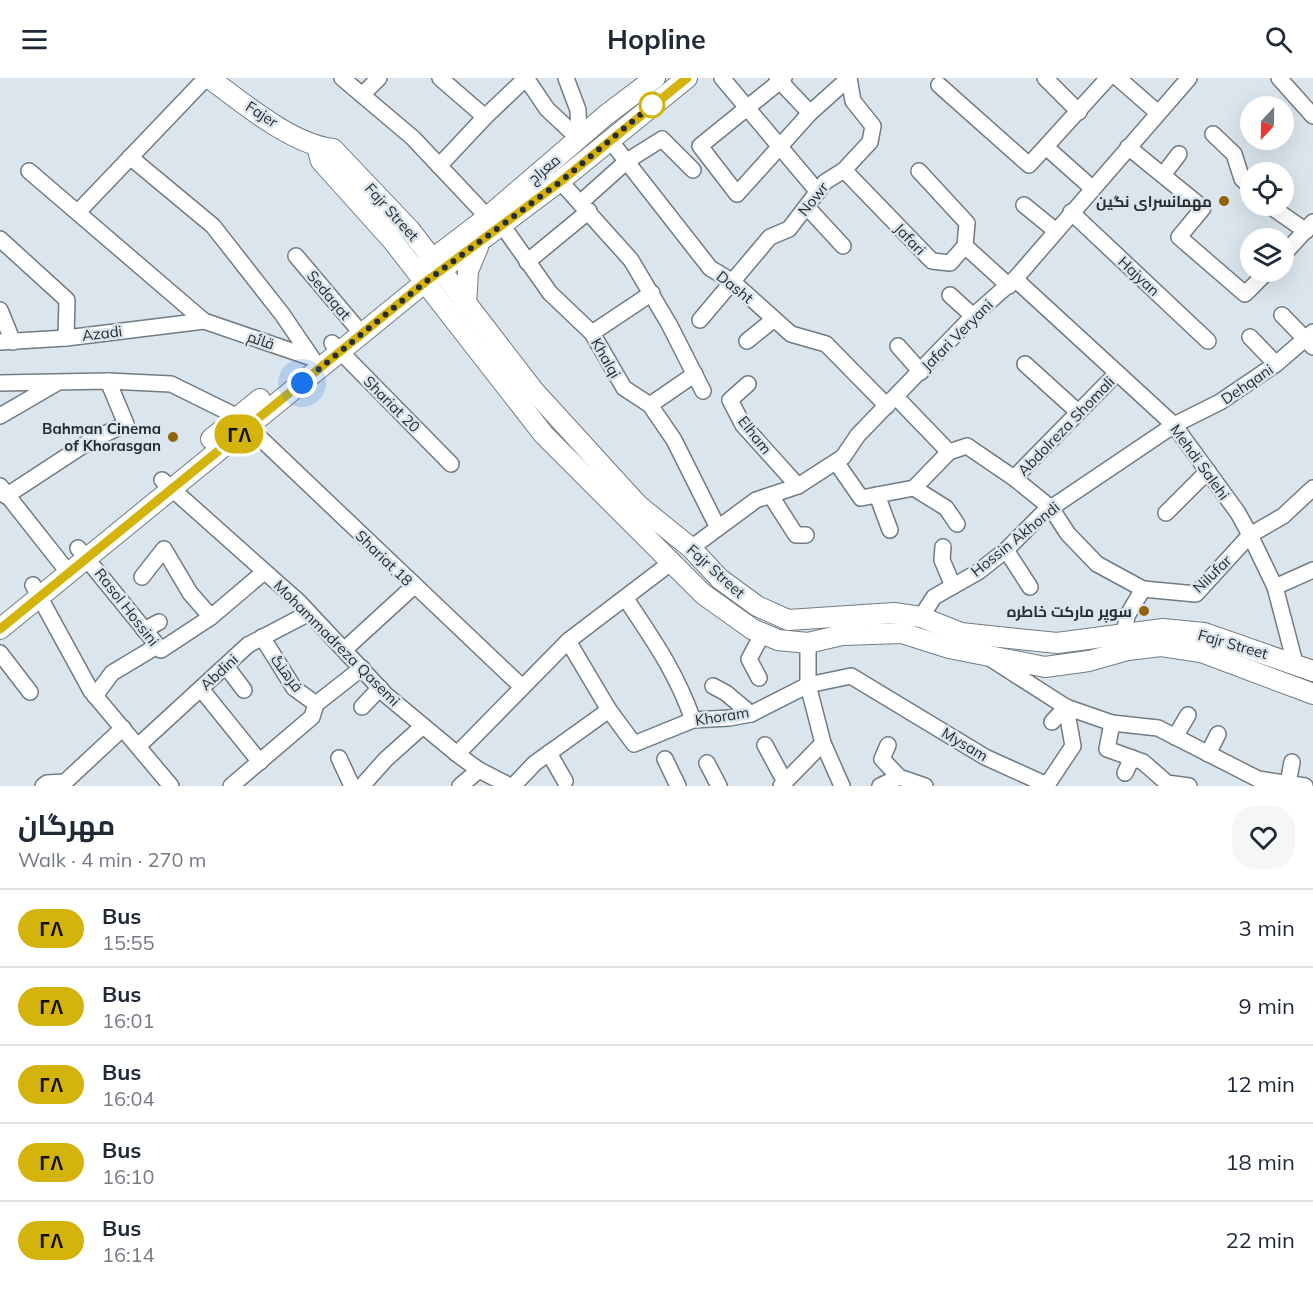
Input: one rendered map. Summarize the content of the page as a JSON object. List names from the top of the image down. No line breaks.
{"streets":{"main road":["Fajer","معراج","Fajr Street"],"street":["Nowr","Jafari","Hajyan","Dasht","Sedaqat","Azadi","Jafari Veryani","قائم","Khalqi","Dehqani","Shariat 20","Abdolreza Shomali","Elham","Mehdi Salehi","Hossin Akhondi","Shariat 18","Nilufar","Rasol Hossini","Mohammadreza Qasemi","Abdini","فرهنگ","Khoram","Mysam"]},"crossings":[["Fajer","Fajr Street"],["معراج","Fajr Street"],["Nowr","Jafari"],["Nowr","Dasht"],["Fajr Street","Jafari Veryani"],["Fajr Street","Mehdi Salehi"],["Fajr Street","Hossin Akhondi"],["Hajyan","Jafari Veryani"],["Dasht","Jafari Veryani"],["Azadi","قائم"],["Jafari Veryani","Khalqi"],["Jafari Veryani","Elham"],["Jafari Veryani","Mehdi Salehi"],["Dehqani","Mehdi Salehi"],["Dehqani","Hossin Akhondi"],["Abdolreza Shomali","Mehdi Salehi"],["Mehdi Salehi","Hossin Akhondi"],["Mehdi Salehi","Nilufar"],["Rasol Hossini","Mohammadreza Qasemi"],["Mohammadreza Qasemi","Abdini"],["Abdini","فرهنگ"],["Khoram","Mysam"]],"places":["مهمانسرای نگین","Bahman Cinema of Khorasgan","سوپر مارکت خاطره"],"lines":["bus line ۲۸"],"north":"bottom","page":{"header":"Hopline","on_map":"۲۸","heading":["مهرگان","Walk · 4 min · 270 m"],"list":[{"mark":"۲۸","name":"Bus","note":"15:55","value":"3 min"},{"mark":"۲۸","name":"Bus","note":"16:01","value":"9 min"},{"mark":"۲۸","name":"Bus","note":"16:04","value":"12 min"},{"mark":"۲۸","name":"Bus","note":"16:10","value":"18 min"},{"mark":"۲۸","name":"Bus","note":"16:14","value":"22 min"}]}}
